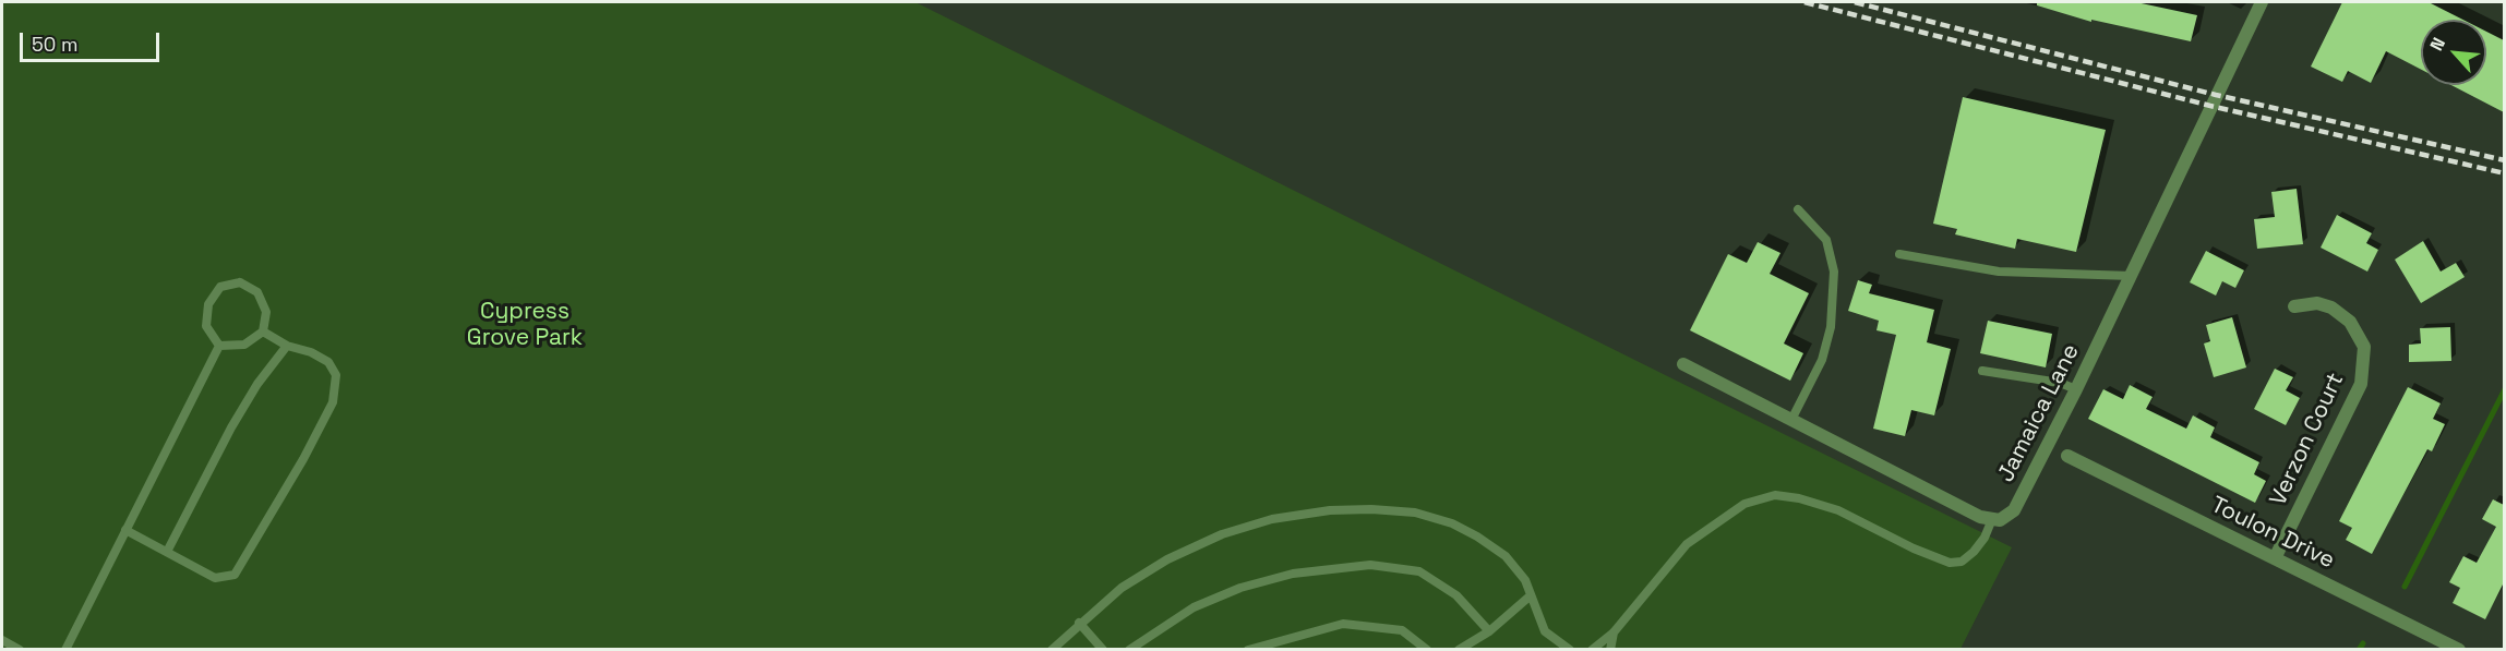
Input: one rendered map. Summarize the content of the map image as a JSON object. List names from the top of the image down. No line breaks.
{"streets":{"street":["Jamaica Lane","Verzon Court","Toulon Drive"]},"crossings":[["Verzon Court","Toulon Drive"]],"parks":["Cypress Grove Park"],"scale_bar":"50 m","north":"top left"}
